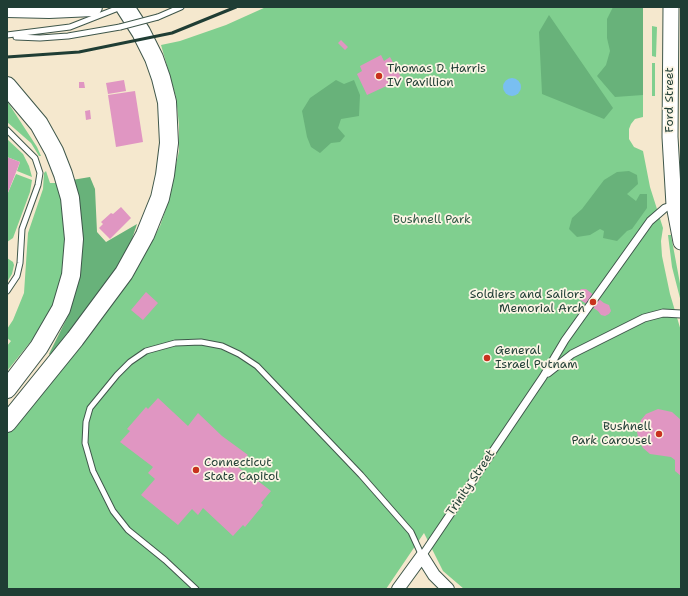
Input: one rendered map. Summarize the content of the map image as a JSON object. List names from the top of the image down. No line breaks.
{"streets":{"main road":["Ford Street"],"street":["Trinity Street"]},"crossings":[["Ford Street","Trinity Street"]],"parks":["Bushnell Park"],"places":["Thomas D. Harris IV Pavillion","Soldiers and Sailors Memorial Arch","General Israel Putnam","Bushnell Park Carousel","Connecticut State Capitol"]}
